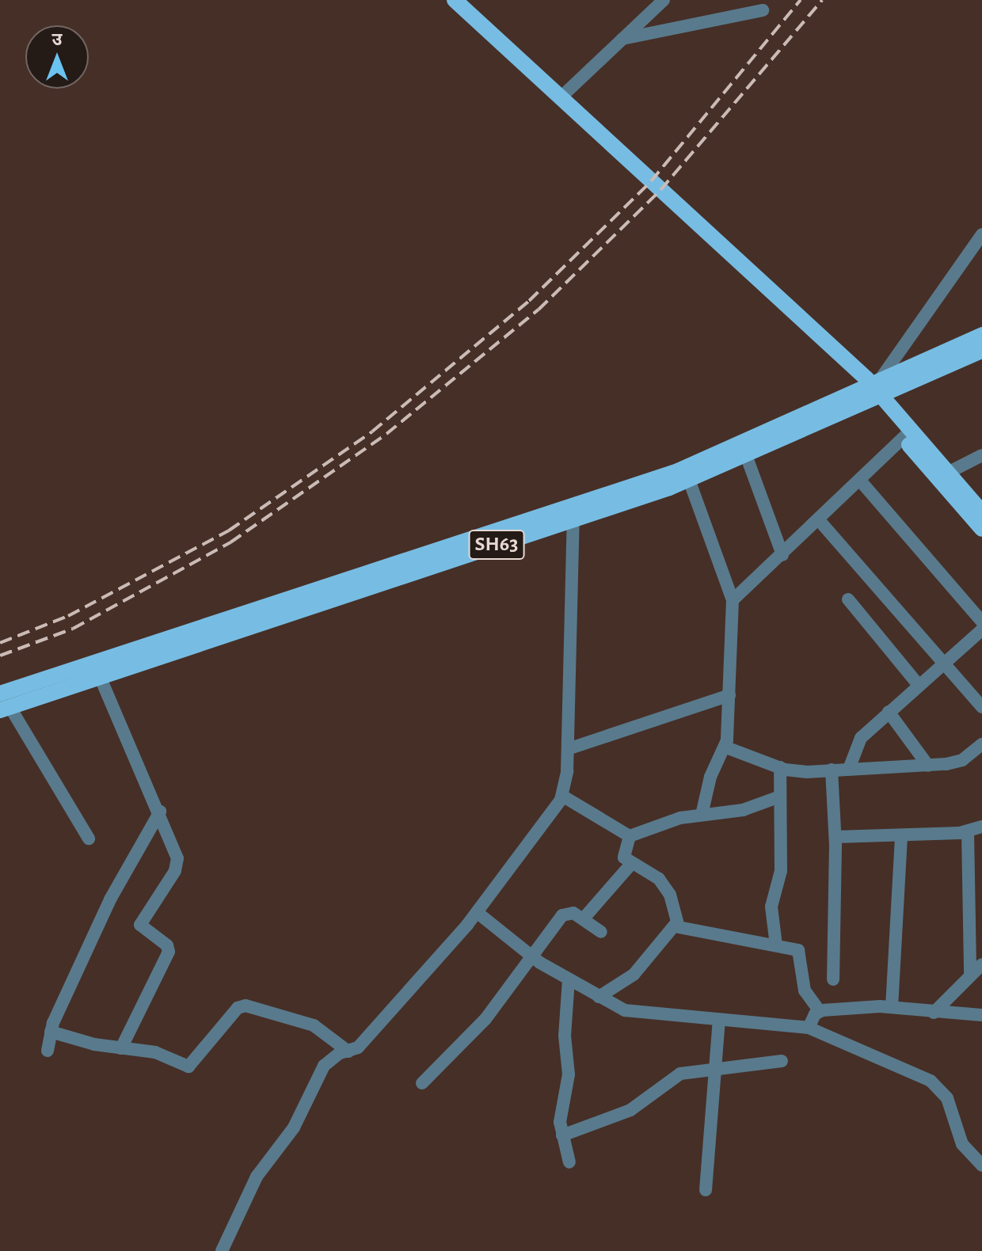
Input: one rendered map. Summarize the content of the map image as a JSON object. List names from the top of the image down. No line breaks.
{"streets":{"main road":["SH63"]},"north":"top"}
